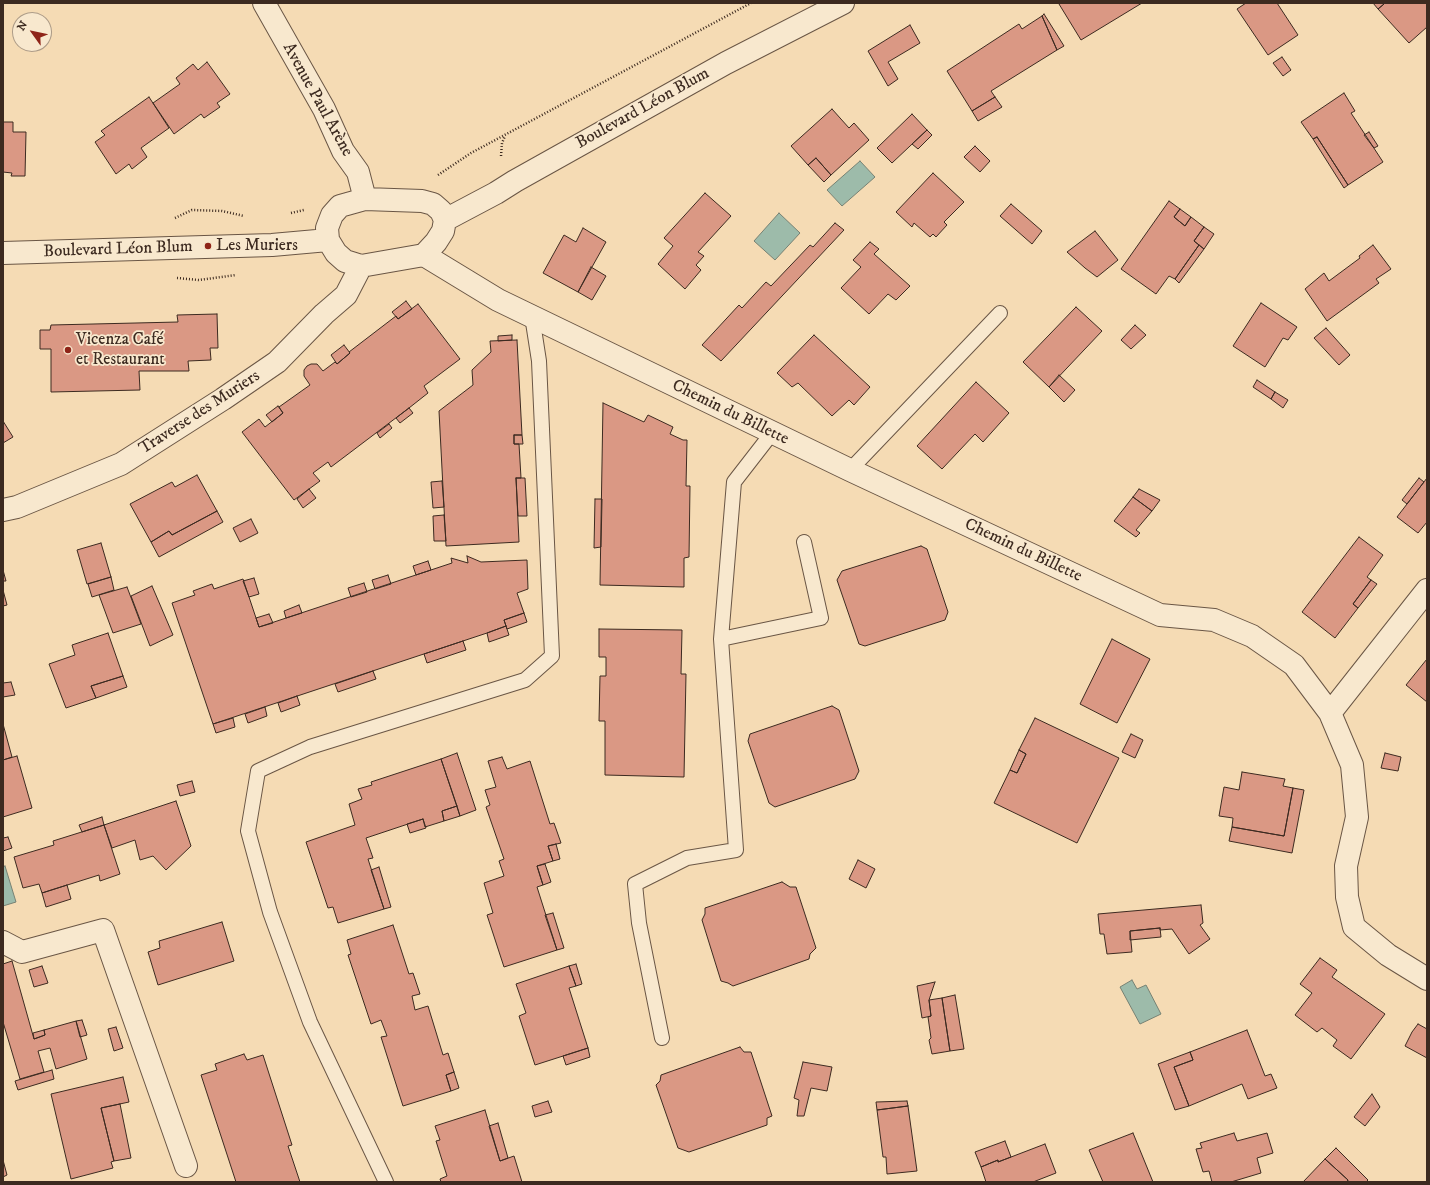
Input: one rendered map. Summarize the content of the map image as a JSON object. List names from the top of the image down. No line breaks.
{"streets":{"street":["Avenue Paul Arène","Boulevard Léon Blum","Traverse des Muriers","Chemin du Billette"]},"places":["Les Muriers","Vicenza Café et Restaurant"],"north":"top left"}
